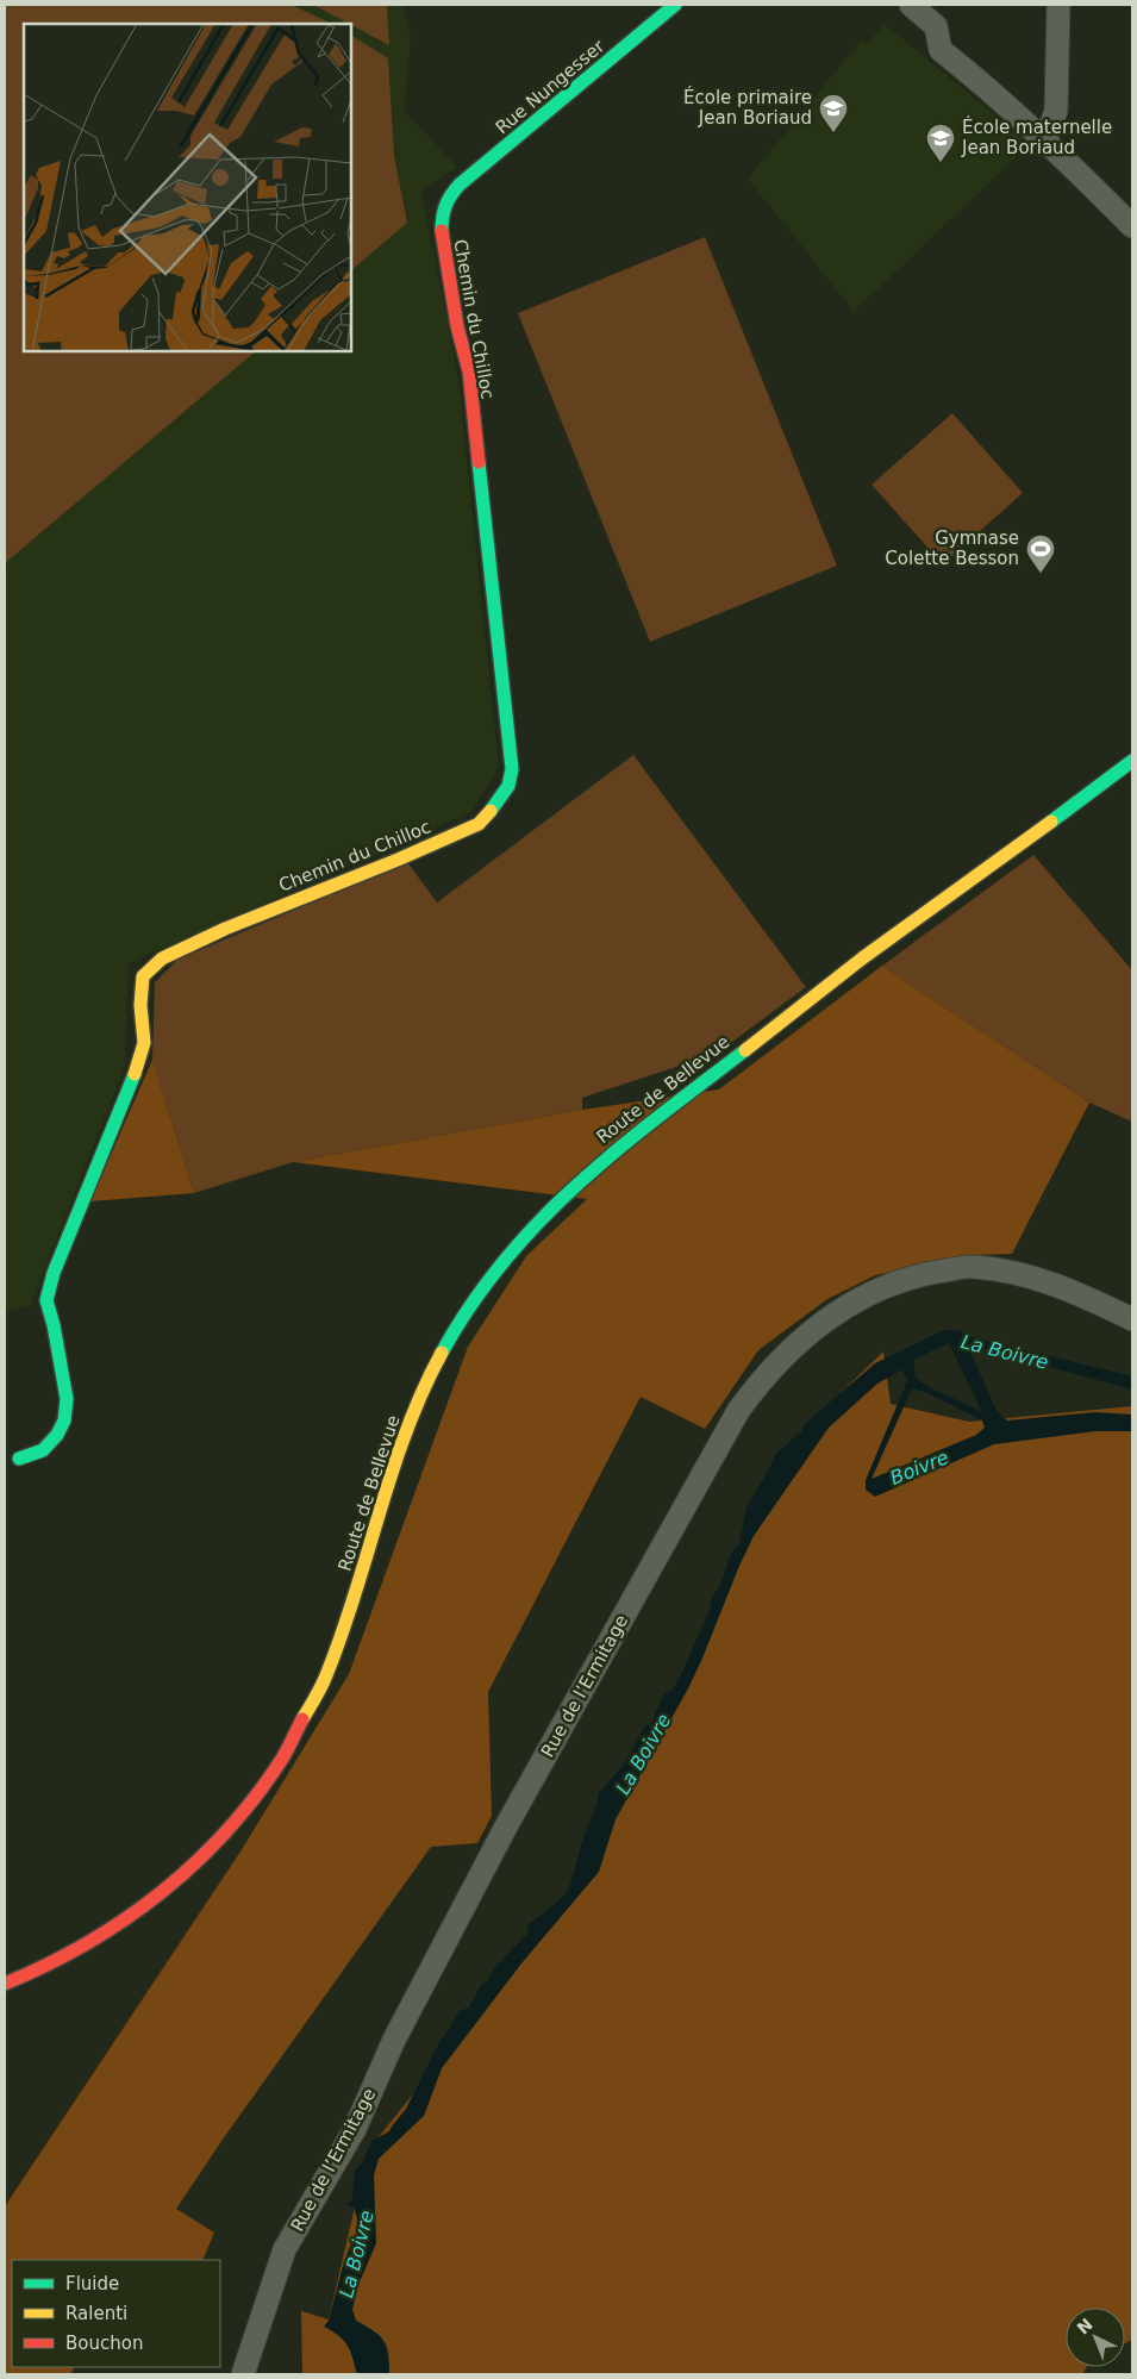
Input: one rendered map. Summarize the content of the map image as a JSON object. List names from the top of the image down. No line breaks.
{"streets":{"street":["Rue Nungesser","Chemin du Chilloc","Route de Bellevue","Rue de l’Ermitage"]},"crossings":[["Rue Nungesser","Chemin du Chilloc"]],"water":["La Boivre","Boivre"],"places":{"school or university":["École primaire Jean Boriaud","École maternelle Jean Boriaud"],"sports":["Gymnase Colette Besson"]},"legend":["Fluide","Ralenti","Bouchon"],"north":"top left"}
